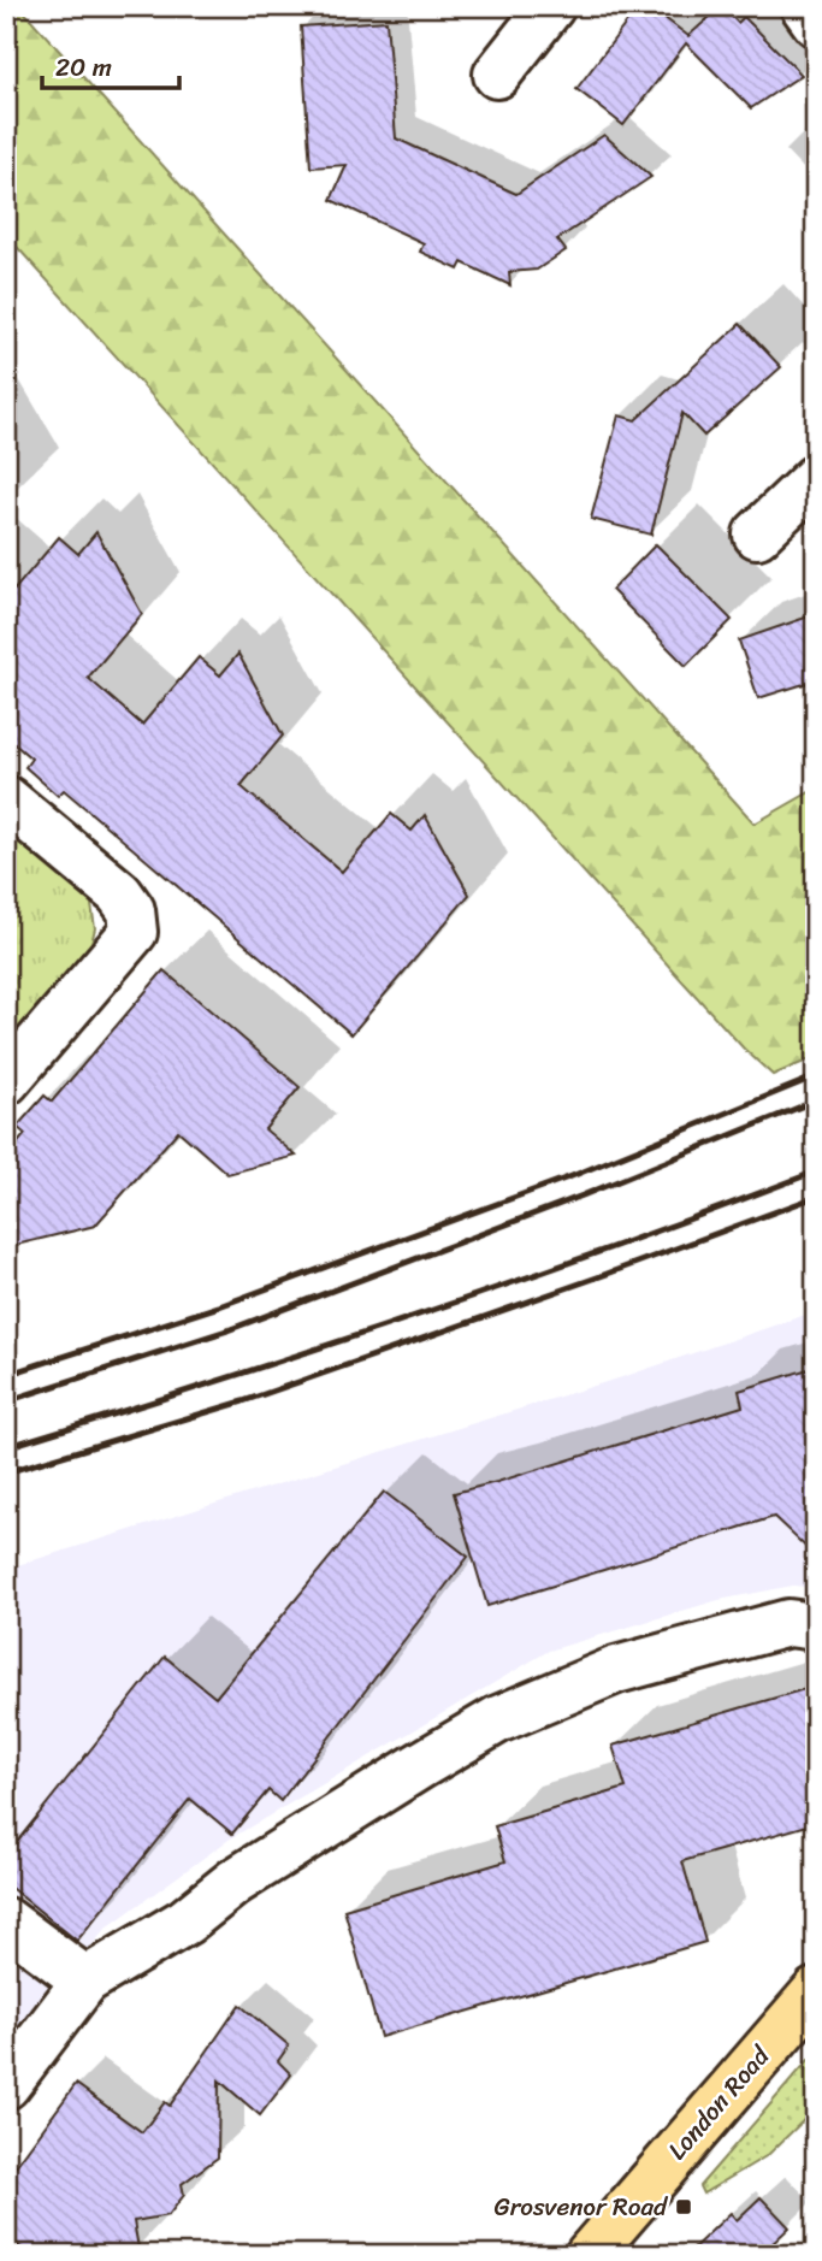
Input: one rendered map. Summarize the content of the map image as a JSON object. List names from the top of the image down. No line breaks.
{"streets":{"main road":["London Road"]},"places":{"transit":["Grosvenor Road"]},"scale_bar":"20 m"}
